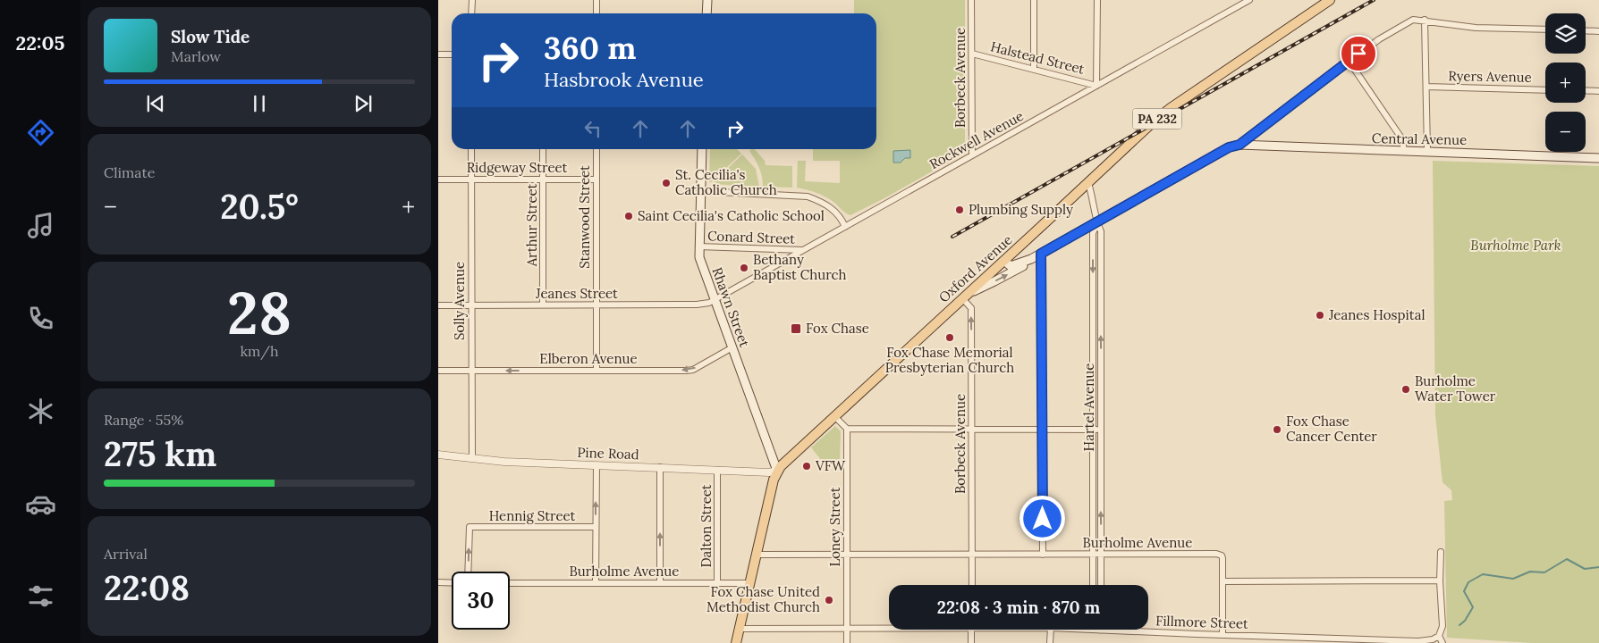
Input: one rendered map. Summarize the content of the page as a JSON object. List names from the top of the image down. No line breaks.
{"streets":{"main road":["PA 232","Central Avenue","Oxford Avenue","Rhawn Street"],"street":["Halstead Street","Ryers Avenue","Borbeck Avenue","Rockwell Avenue","Ridgeway Street","Stanwood Street","Arthur Street","Conard Street","Jeanes Street","Solly Avenue","Elberon Avenue","Hartel Avenue","Pine Road","Hennig Street","Dalton Street","Loney Street","Burholme Avenue","Fillmore Street"]},"crossings":[["Halstead Street","Borbeck Avenue"],["Halstead Street","Rockwell Avenue"],["Borbeck Avenue","Rockwell Avenue"],["Borbeck Avenue","Oxford Avenue"],["Borbeck Avenue","Burholme Avenue"],["PA 232","Oxford Avenue"],["PA 232","Fillmore Street"],["Rockwell Avenue","Conard Street"],["Rockwell Avenue","Jeanes Street"],["Rockwell Avenue","Rhawn Street"],["Ridgeway Street","Stanwood Street"],["Ridgeway Street","Arthur Street"],["Ridgeway Street","Solly Avenue"],["Stanwood Street","Jeanes Street"],["Stanwood Street","Elberon Avenue"],["Arthur Street","Jeanes Street"],["Conard Street","Rhawn Street"],["Oxford Avenue","Rhawn Street"],["Oxford Avenue","Hartel Avenue"],["Oxford Avenue","Pine Road"],["Oxford Avenue","Burholme Avenue"],["Oxford Avenue","Fillmore Street"],["Jeanes Street","Solly Avenue"],["Jeanes Street","Rhawn Street"],["Solly Avenue","Elberon Avenue"],["Solly Avenue","Pine Road"],["Rhawn Street","Elberon Avenue"],["Rhawn Street","Pine Road"],["Hartel Avenue","Burholme Avenue"],["Pine Road","Dalton Street"],["Dalton Street","Burholme Avenue"],["Loney Street","Burholme Avenue"],["Loney Street","Fillmore Street"]],"one_way":["Elberon Avenue"],"parks":["Burholme Park"],"places":{"other":["St. Cecilia's Catholic Church","Plumbing Supply","Saint Cecilia's Catholic School","Bethany Baptist Church","Jeanes Hospital","Fox Chase Memorial Presbyterian Church","Burholme Water Tower","Fox Chase Cancer Center","VFW","Fox Chase United Methodist Church"],"transit":["Fox Chase"]},"page":{"tabs":"22:05","map_buttons":["+","−"],"turn":["360 m","Hasbrook Avenue"],"song":["Slow Tide","Marlow"],"tile":["Climate",["28","km/h"],["Range · 55%","275 km"],["Arrival","22:08"]],"heat":["−","20.5°","+"],"limit":"30","trip":"22:08 · 3 min · 870 m"}}
